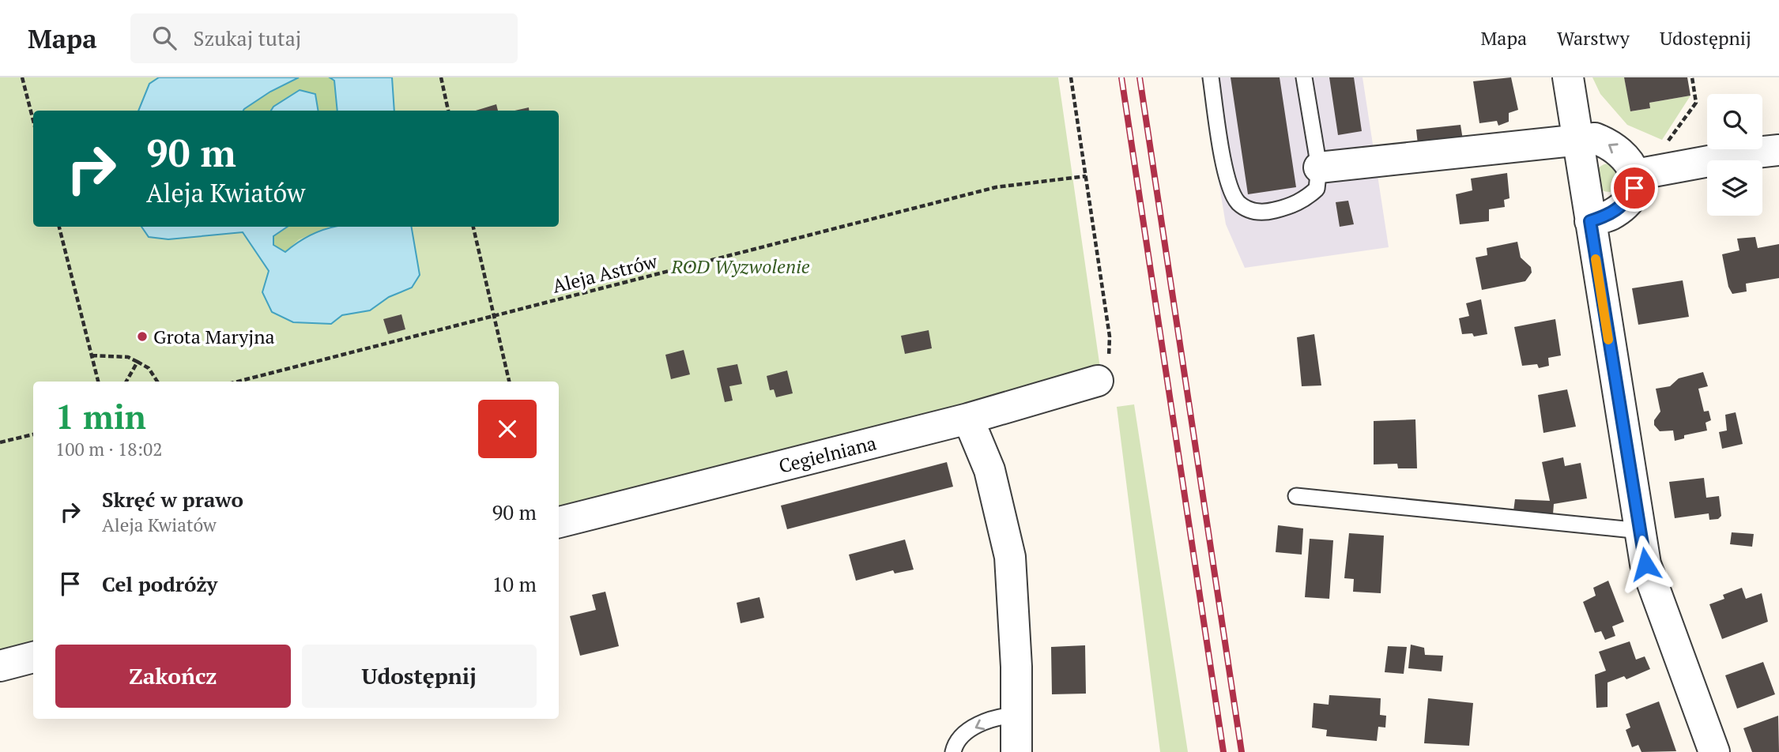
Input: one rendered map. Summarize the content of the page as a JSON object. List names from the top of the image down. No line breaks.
{"streets":{"street":["Cegielniana"],"path":["Aleja Astrów"]},"parks":["ROD Wyzwolenie"],"places":["Grota Maryjna"],"page":{"header":"Mapa","search":"Szukaj tutaj","nav":["Mapa","Warstwy","Udostępnij"],"turn":["90 m","Aleja Kwiatów"],"heading":["1 min","100 m · 18:02"],"list":[{"name":"Skręć w prawo","note":"Aleja Kwiatów","value":"90 m"},{"name":"Cel podróży","value":"10 m"}],"buttons":["Zakończ","Udostępnij"]}}
